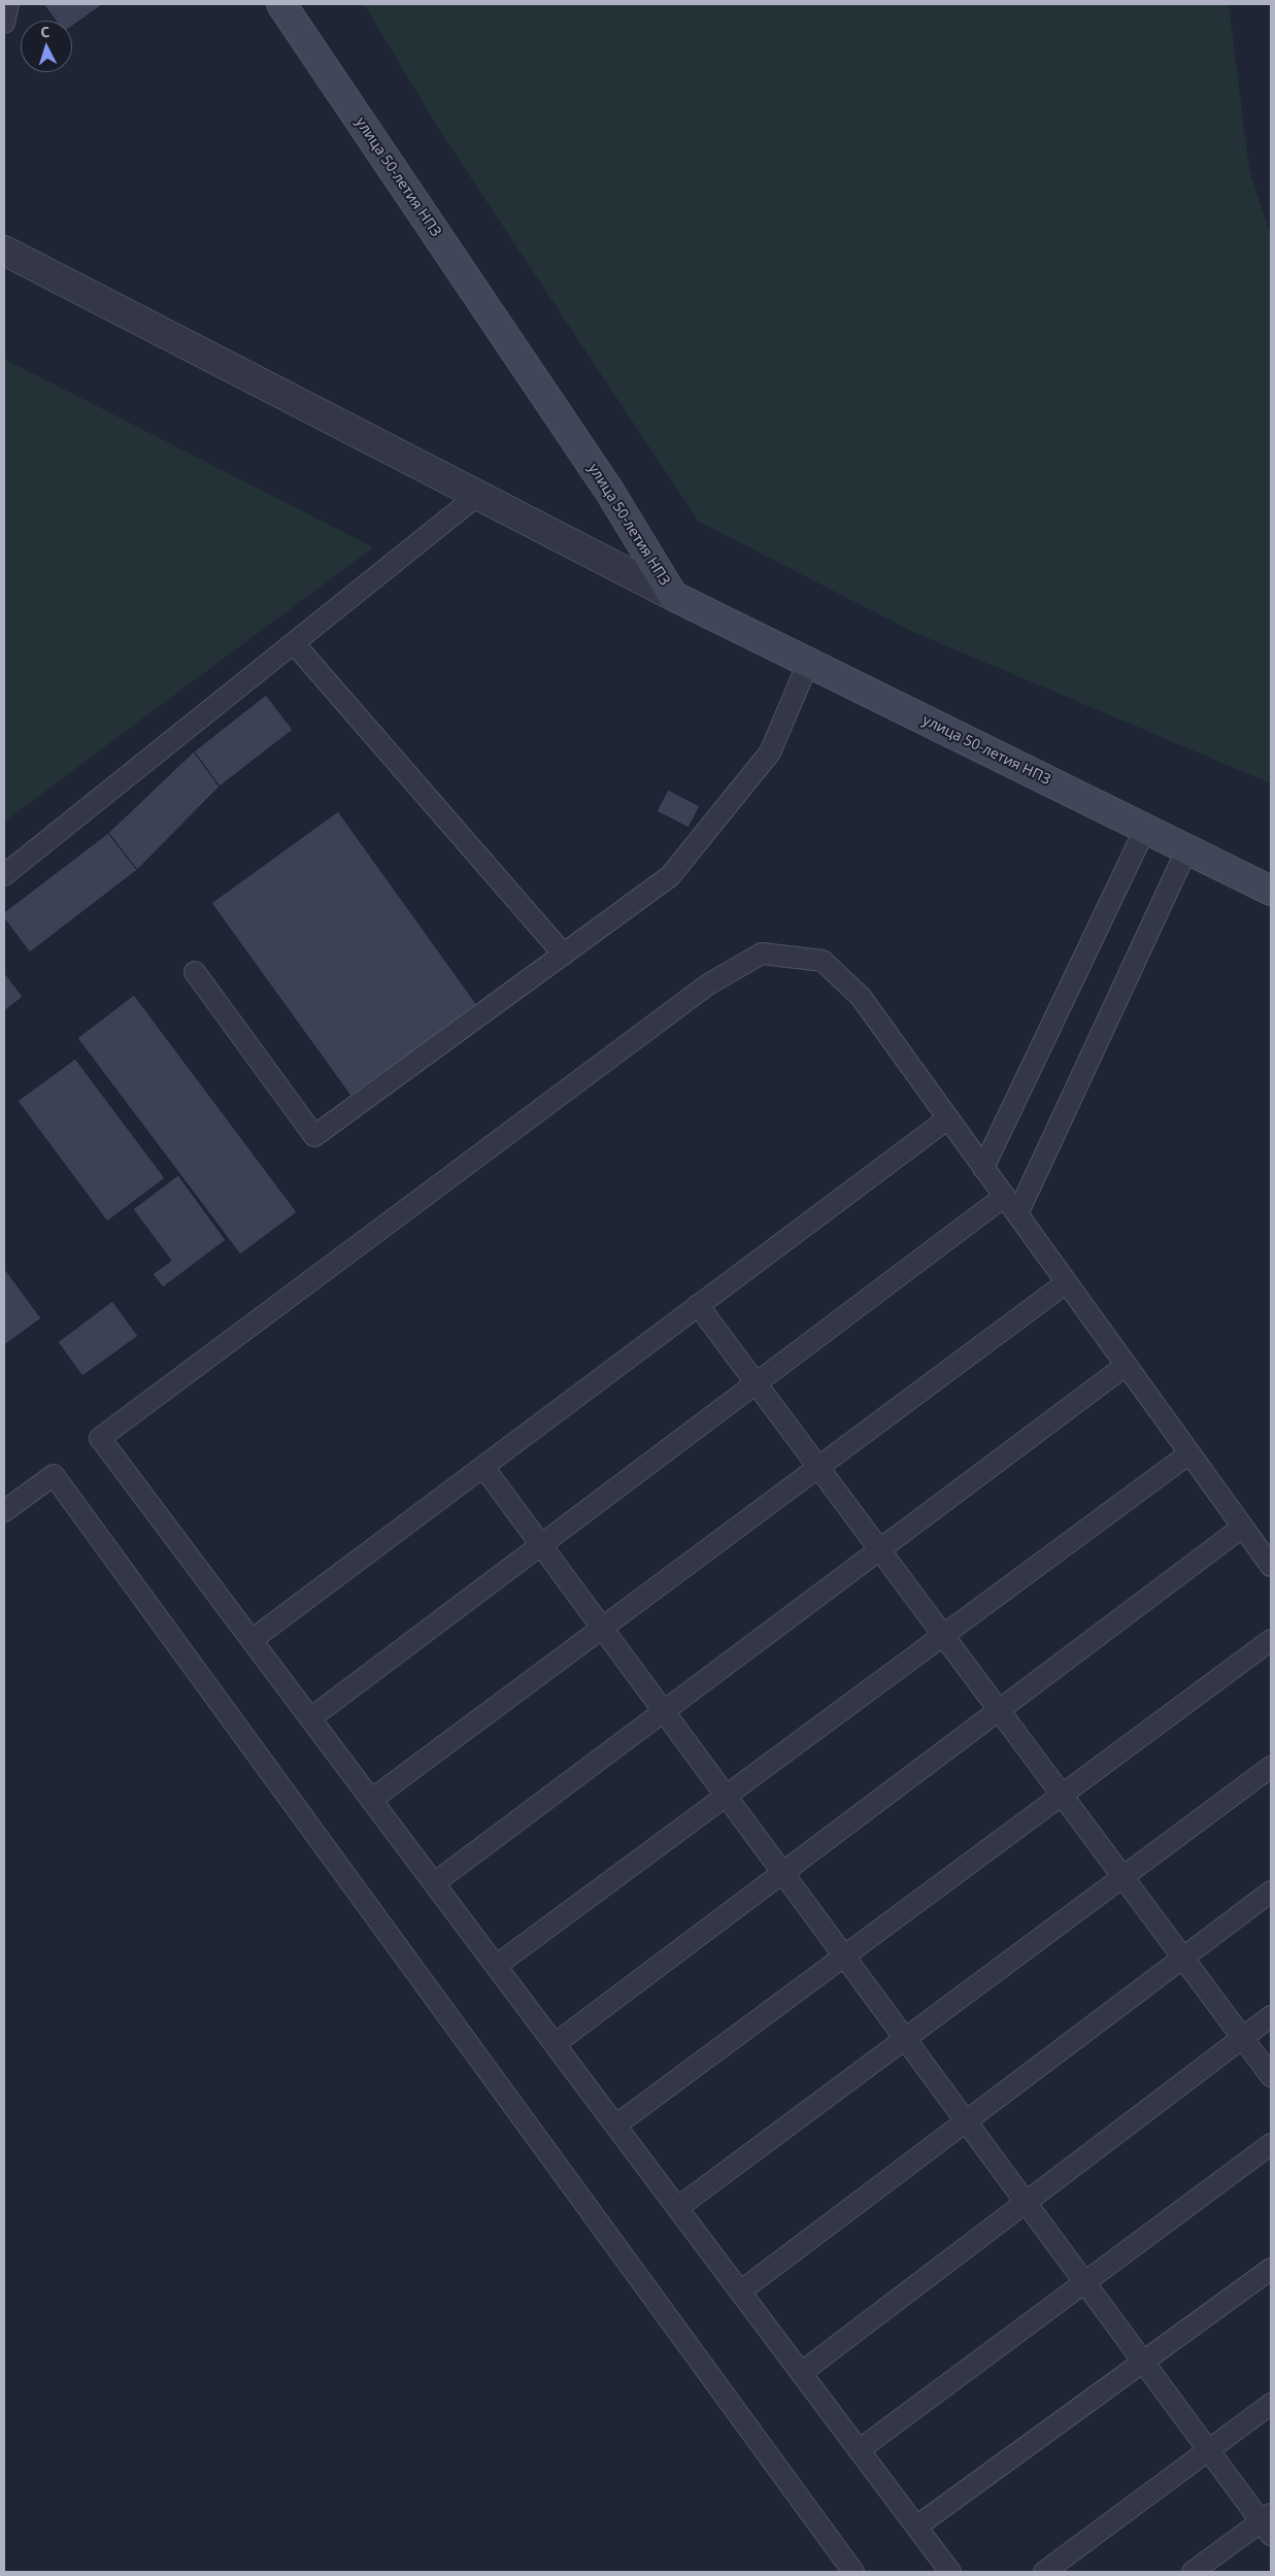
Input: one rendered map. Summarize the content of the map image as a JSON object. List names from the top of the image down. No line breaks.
{"streets":{"street":["улица 50-летия НПЗ"]},"north":"top"}
